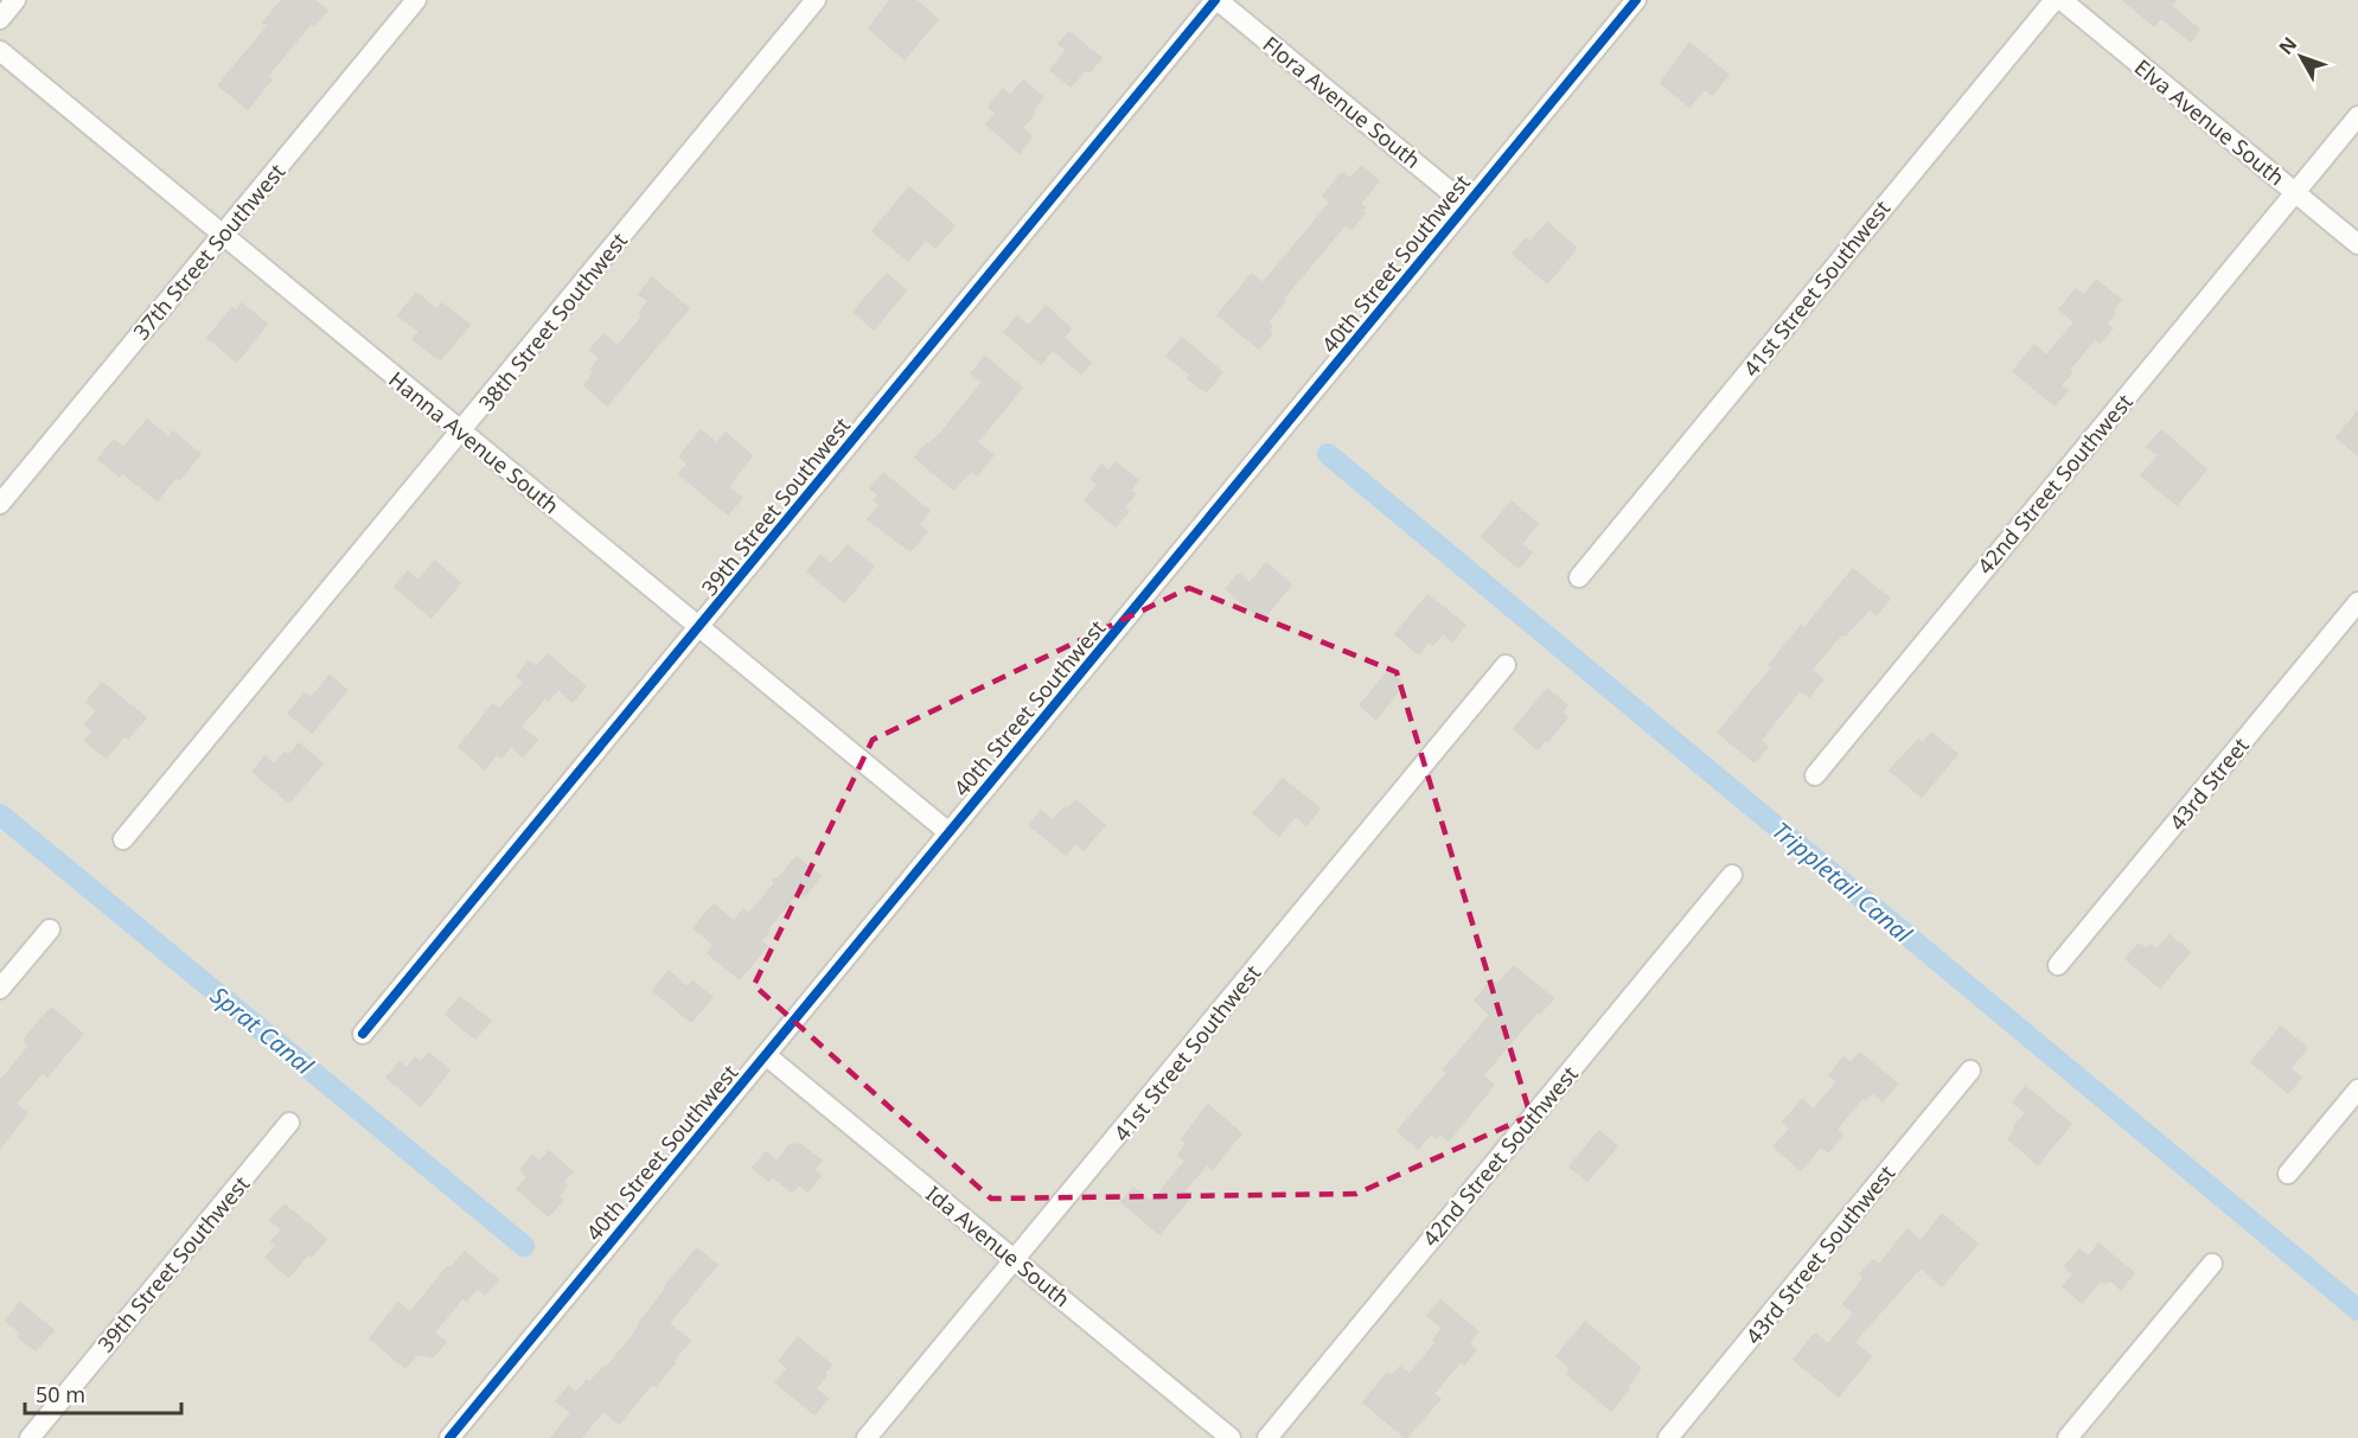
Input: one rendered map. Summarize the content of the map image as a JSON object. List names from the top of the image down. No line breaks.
{"streets":{"street":["Flora Avenue South","Elva Avenue South","37th Street Southwest","40th Street Southwest","41st Street Southwest","38th Street Southwest","Hanna Avenue South","42nd Street Southwest","39th Street Southwest","43rd Street","Ida Avenue South","43rd Street Southwest"]},"crossings":[["Flora Avenue South","40th Street Southwest"],["Flora Avenue South","39th Street Southwest"],["Elva Avenue South","42nd Street Southwest"],["37th Street Southwest","Hanna Avenue South"],["40th Street Southwest","Hanna Avenue South"],["40th Street Southwest","Ida Avenue South"],["41st Street Southwest","Ida Avenue South"],["38th Street Southwest","Hanna Avenue South"],["Hanna Avenue South","39th Street Southwest"]],"water":["Trippletail Canal","Sprat Canal"],"scale_bar":"50 m","north":"top left"}
